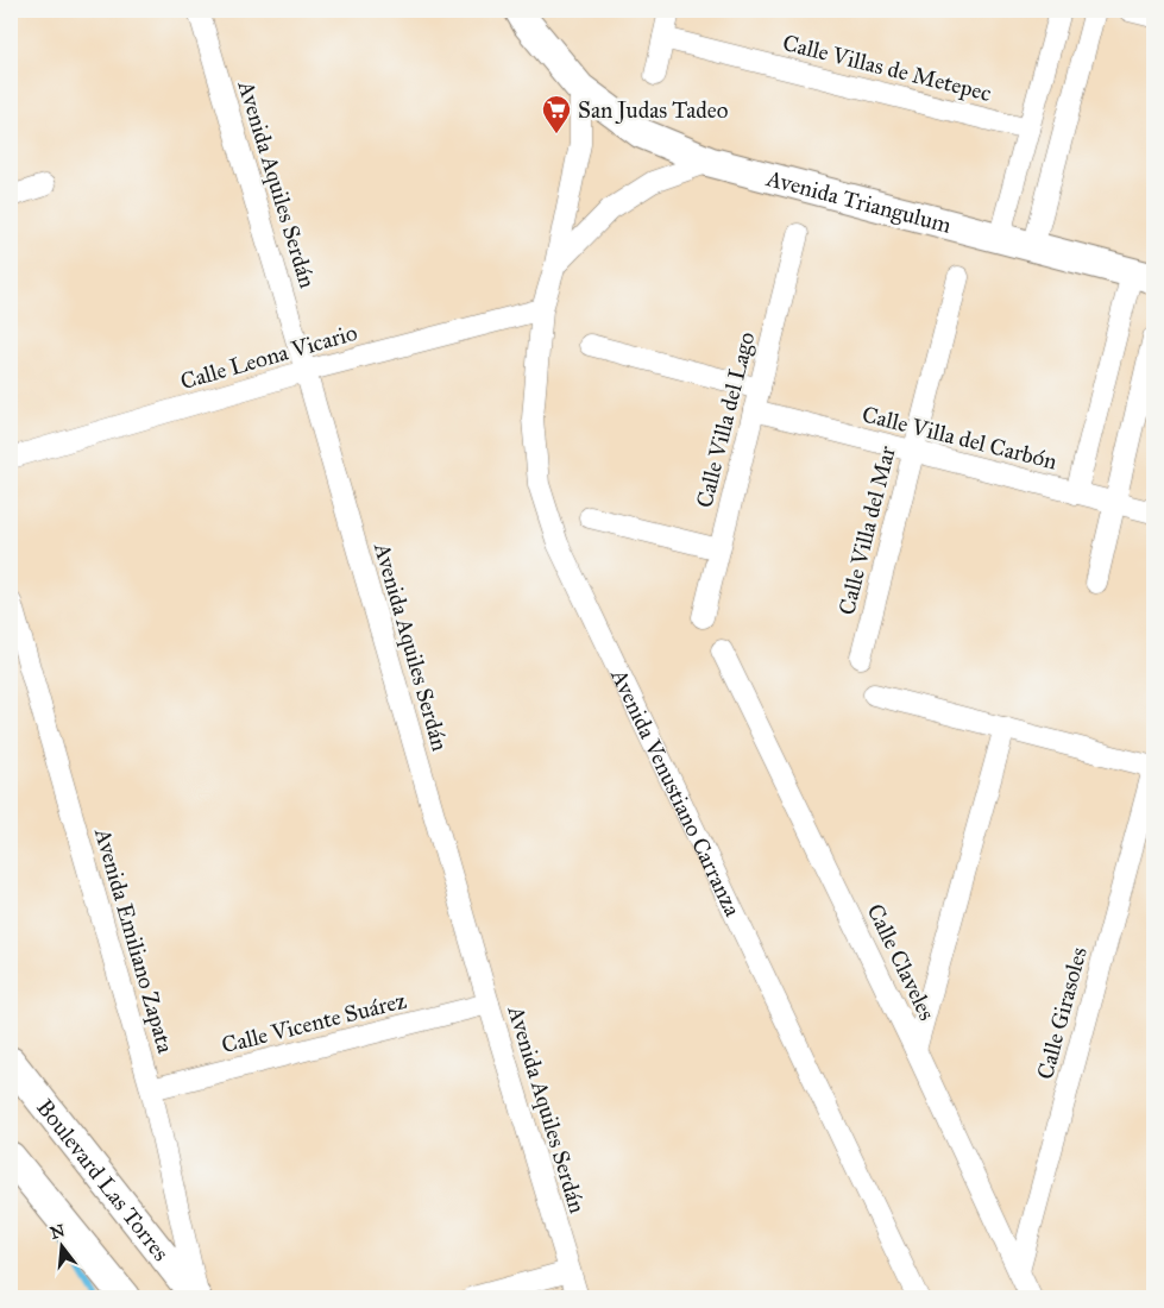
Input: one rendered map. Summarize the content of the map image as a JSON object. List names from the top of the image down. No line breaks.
{"streets":{"main road":["Avenida Triangulum","Boulevard Las Torres"],"street":["Calle Villas de Metepec","Avenida Aquiles Serdán","Calle Leona Vicario","Calle Villa del Lago","Calle Villa del Carbón","Calle Villa del Mar","Avenida Venustiano Carranza","Avenida Emiliano Zapata","Calle Claveles","Calle Girasoles","Calle Vicente Suárez"]},"crossings":[["Avenida Aquiles Serdán","Calle Leona Vicario"],["Avenida Aquiles Serdán","Calle Vicente Suárez"],["Avenida Triangulum","Avenida Venustiano Carranza"],["Calle Leona Vicario","Avenida Venustiano Carranza"],["Calle Villa del Lago","Calle Villa del Carbón"],["Calle Villa del Carbón","Calle Villa del Mar"],["Avenida Emiliano Zapata","Calle Vicente Suárez"],["Avenida Emiliano Zapata","Boulevard Las Torres"],["Calle Claveles","Calle Girasoles"]],"places":{"supermarket":["San Judas Tadeo"]},"north":"top"}
